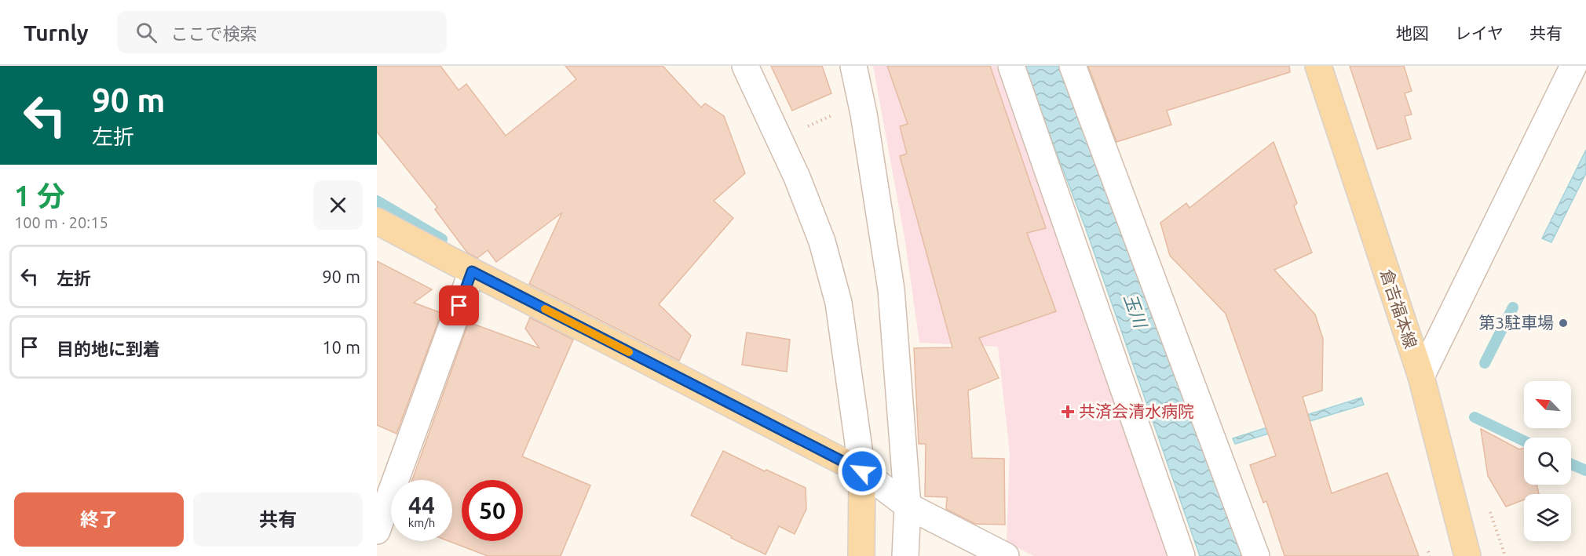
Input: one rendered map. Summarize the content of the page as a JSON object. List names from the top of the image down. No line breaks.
{"streets":{"main road":["倉吉福本線"]},"water":["玉川"],"places":{"other":["第3駐車場"],"health":["共済会清水病院"]},"north":"top left","page":{"header":"Turnly","search":"ここで検索","nav":["地図","レイヤ","共有"],"turn":["90 m","左折"],"heading":["1 分","100 m · 20:15"],"list":[{"name":"左折","value":"90 m"},{"name":"目的地に到着","value":"10 m"}],"speed":"44 km/h","limit":"50","buttons":["終了","共有"]}}
